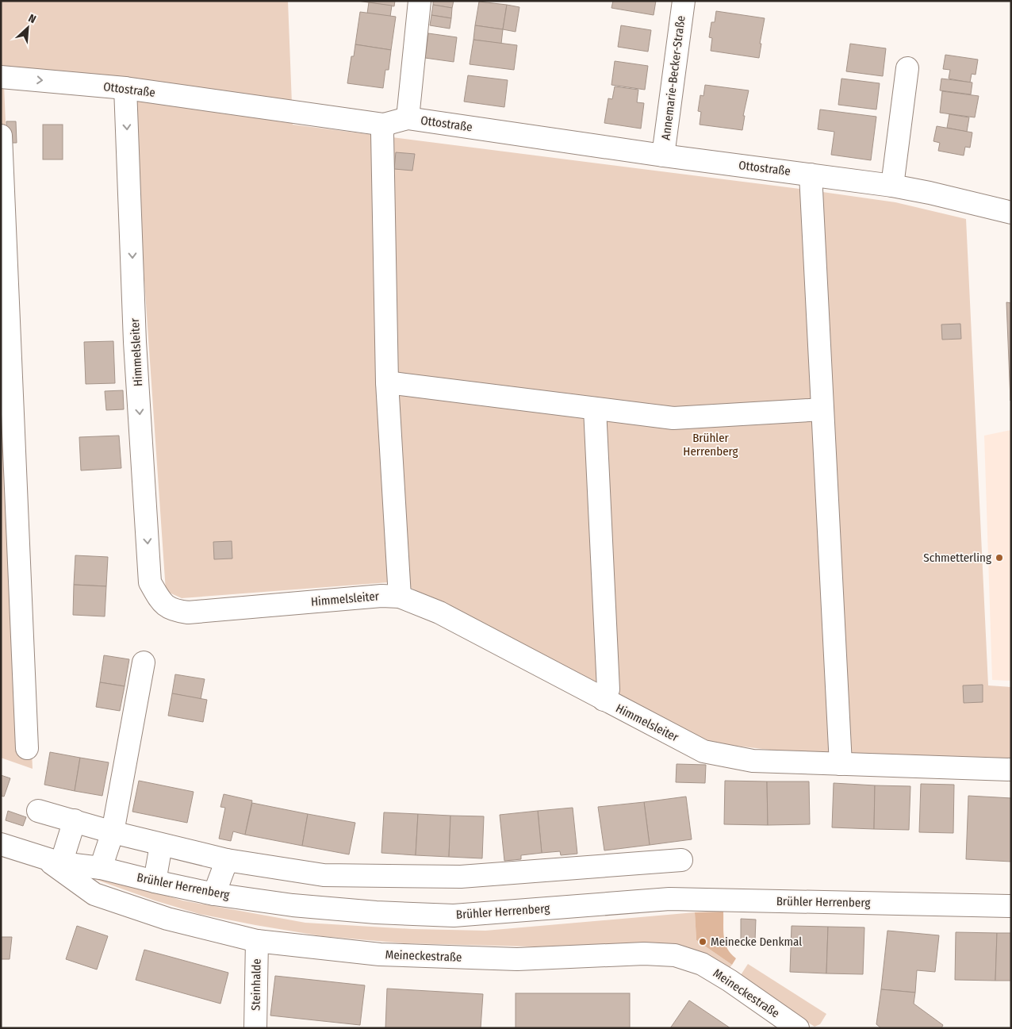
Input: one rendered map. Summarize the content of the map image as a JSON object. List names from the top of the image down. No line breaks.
{"streets":{"street":["Annemarie-Becker-Straße","Ottostraße","Himmelsleiter","Brühler Herrenberg","Meineckestraße","Steinhalde"]},"crossings":[["Annemarie-Becker-Straße","Ottostraße"],["Ottostraße","Himmelsleiter"],["Brühler Herrenberg","Meineckestraße"],["Meineckestraße","Steinhalde"]],"parks":["Brühler Herrenberg"],"places":["Schmetterling","Meinecke Denkmal"],"north":"top right"}
